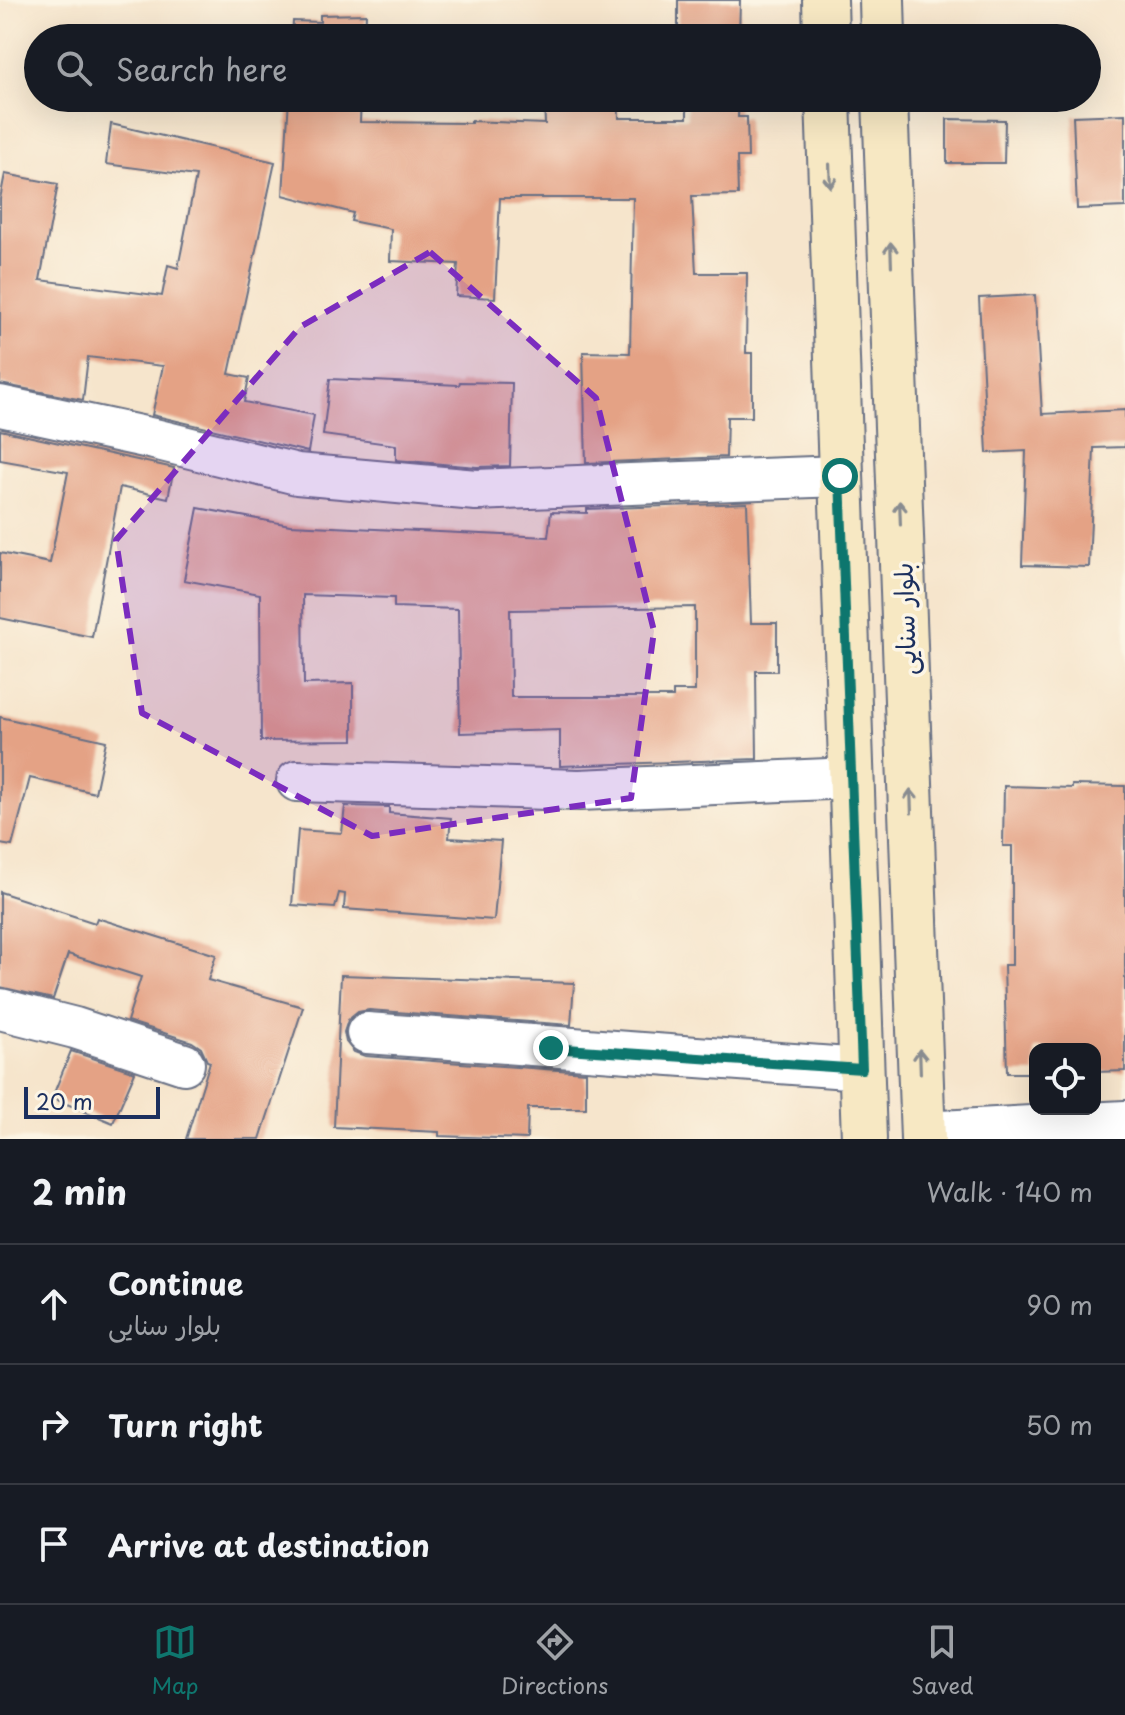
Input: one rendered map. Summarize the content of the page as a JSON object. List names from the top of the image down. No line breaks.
{"streets":{"main road":["بلوار سنایی"]},"scale_bar":"20 m","page":{"search":"Search here","scale":"20 m","heading":["2 min","Walk · 140 m"],"list":[["Continue","بلوار سنایی","90 m"],["Turn right","50 m"],"Arrive at destination"],"nav":["Map","Directions","Saved"]}}
